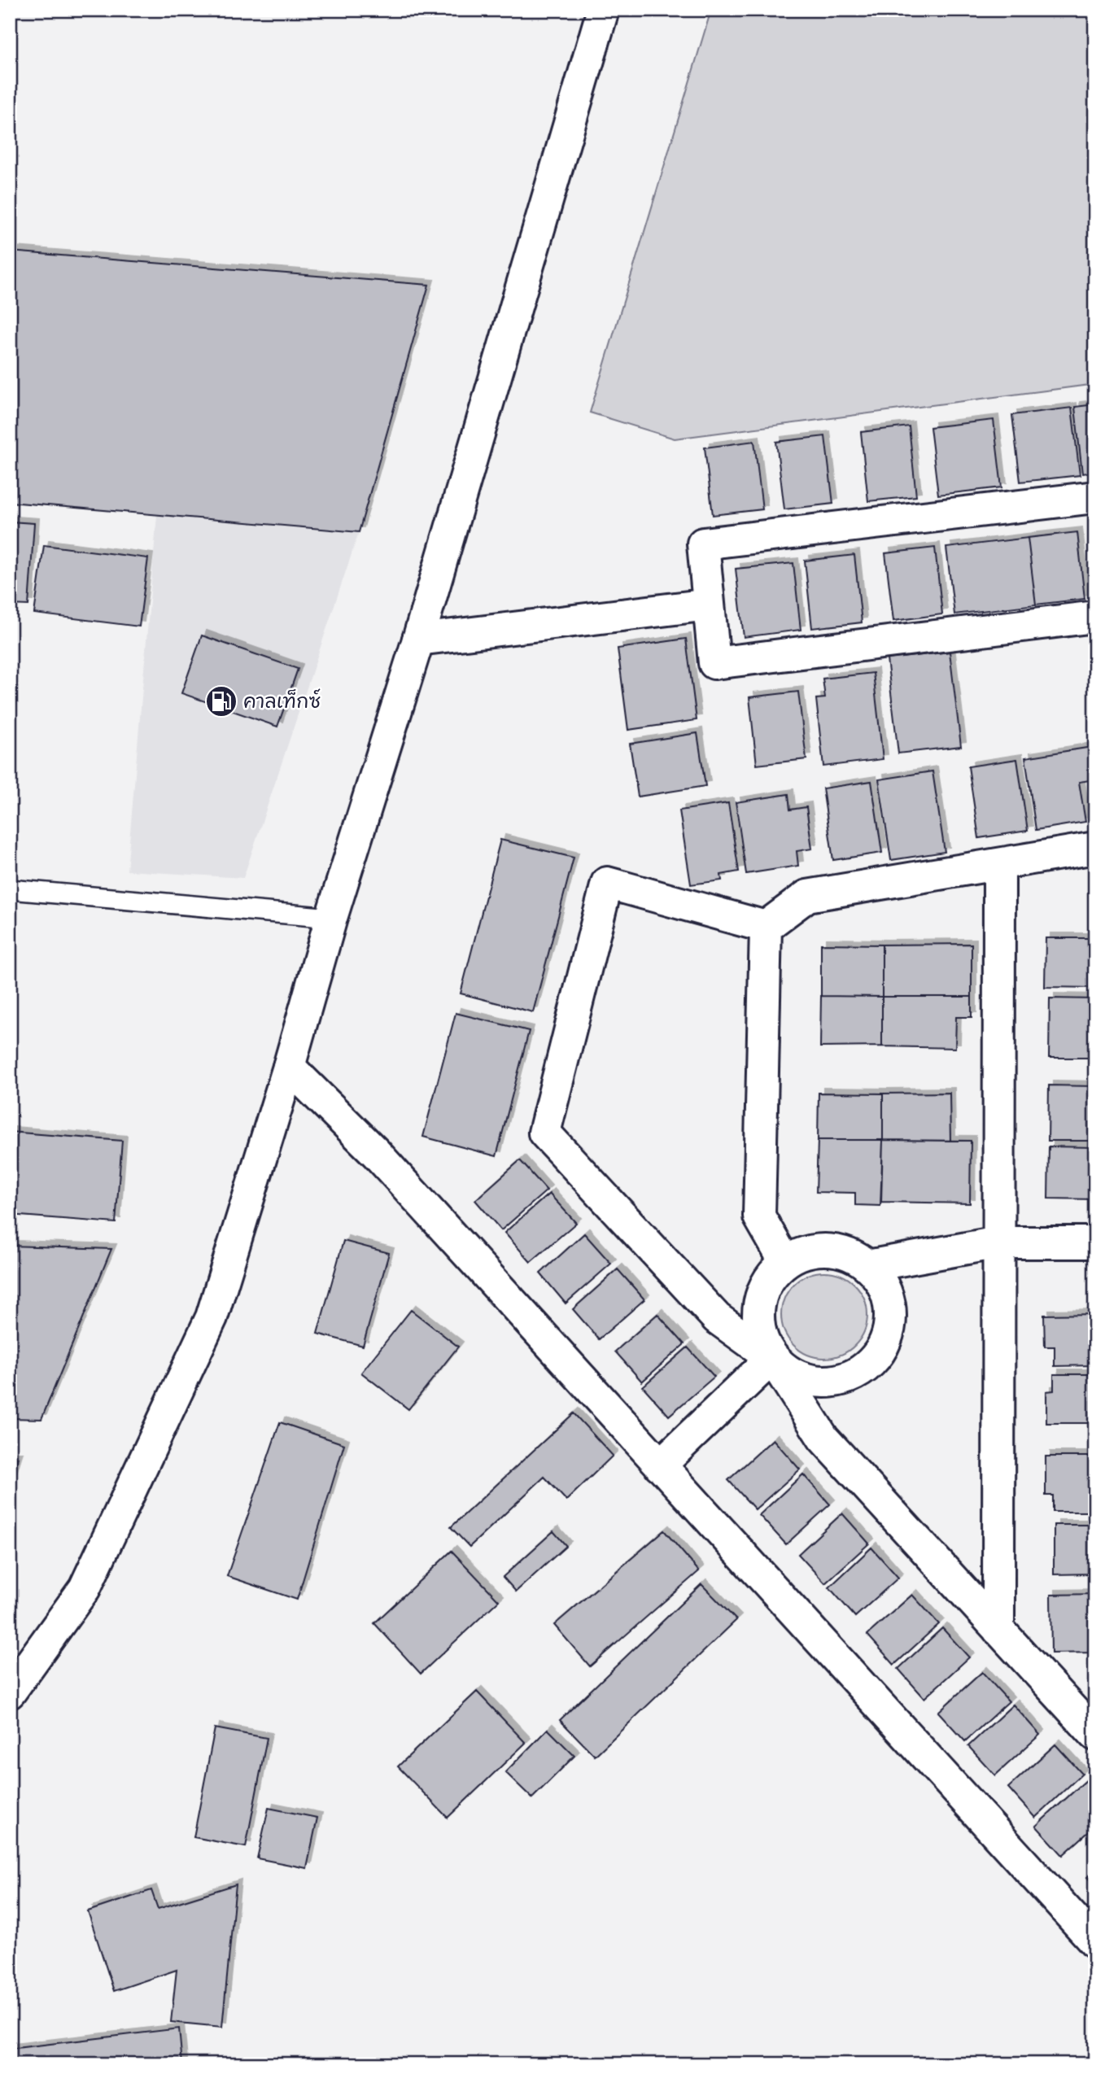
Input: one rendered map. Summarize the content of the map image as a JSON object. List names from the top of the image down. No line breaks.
{"places":{"fuel station":["คาลเท็กซ์"]}}
